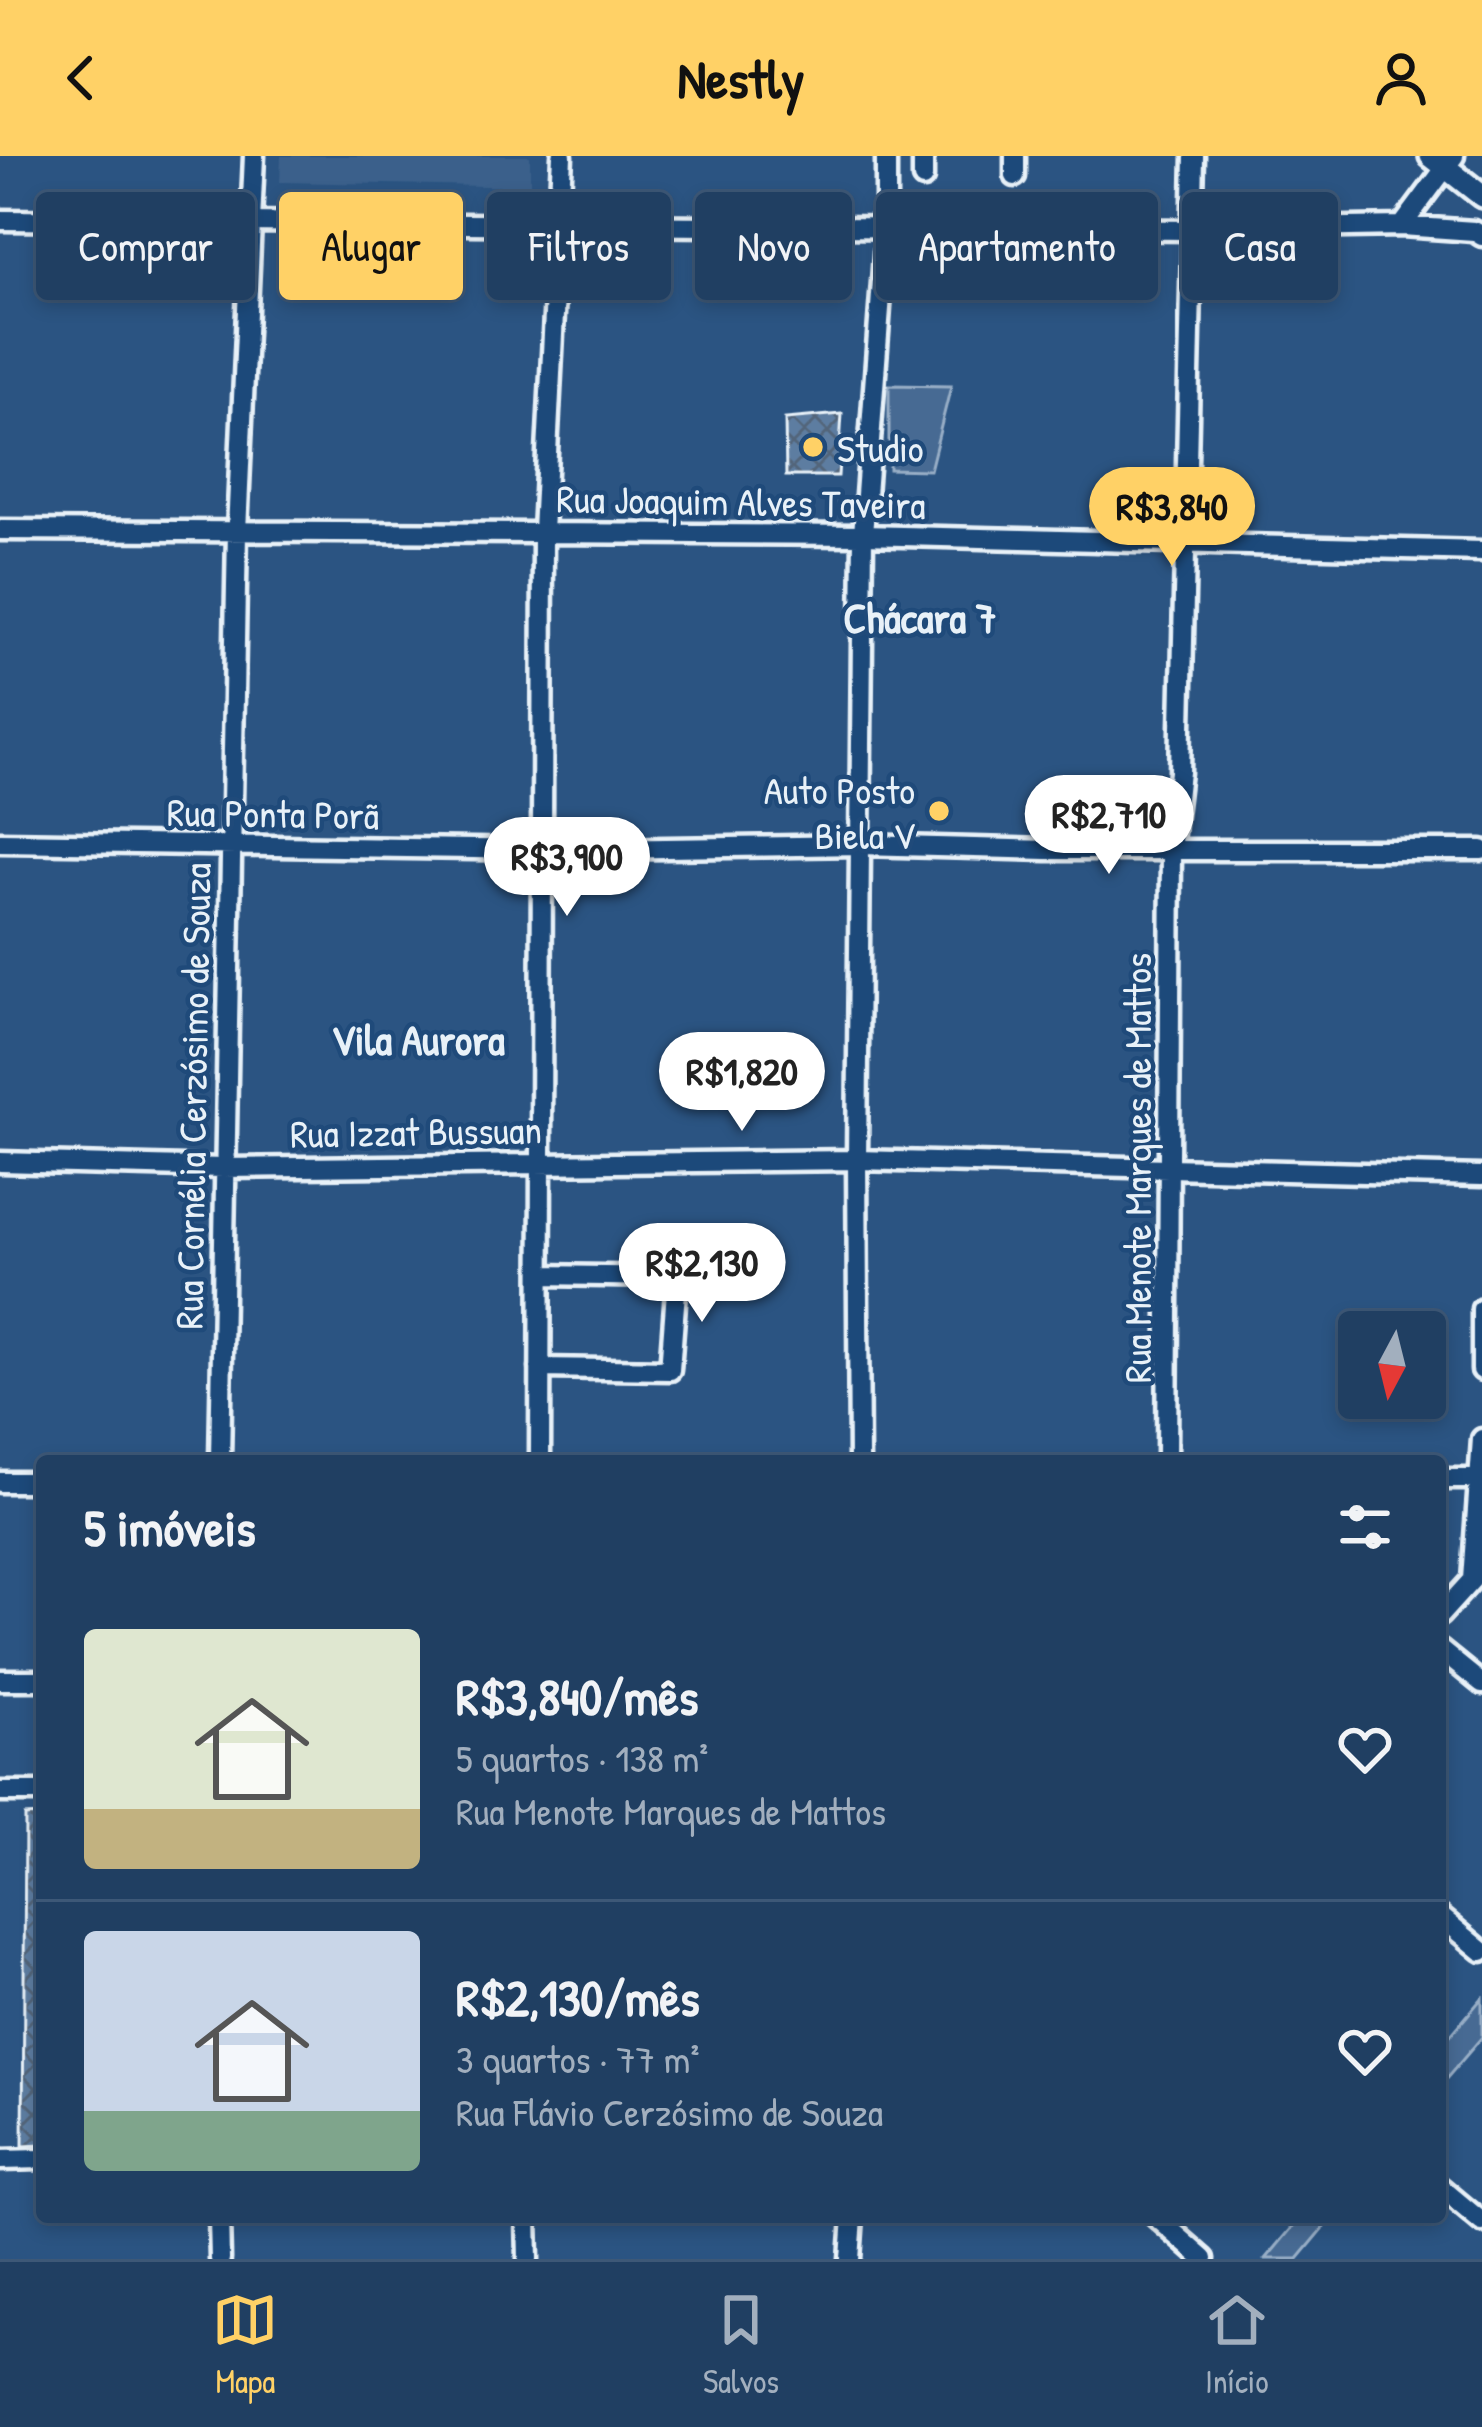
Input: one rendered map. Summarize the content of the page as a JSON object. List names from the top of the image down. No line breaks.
{"streets":{"street":["Rua Joaquim Alves Taveira","Rua Ponta Porã","Rua Cornélia Cerzósimo de Souza","Rua Izzat Bussuan","Rua Menote Marques de Mattos"]},"crossings":[["Rua Joaquim Alves Taveira","Rua Cornélia Cerzósimo de Souza"],["Rua Joaquim Alves Taveira","Rua Menote Marques de Mattos"],["Rua Ponta Porã","Rua Cornélia Cerzósimo de Souza"],["Rua Ponta Porã","Rua Menote Marques de Mattos"],["Rua Cornélia Cerzósimo de Souza","Rua Izzat Bussuan"],["Rua Izzat Bussuan","Rua Menote Marques de Mattos"]],"districts":["Chácara 7","Vila Aurora"],"places":["Studio","Auto Posto Biela V"],"north":"bottom","page":{"header":"Nestly","chip":["Comprar","Alugar","Filtros","Novo","Apartamento","Casa"],"price":["R$3,840","R$2,710","R$3,900","R$1,820","R$2,130"],"heading":"5 imóveis","list":[{"name":"R$3,840/mês","note":"5 quartos · 138 m² · Rua Menote Marques de Mattos"},{"name":"R$2,130/mês","note":"3 quartos · 77 m² · Rua Flávio Cerzósimo de Souza"}],"tabs":["Mapa","Salvos","Início"]}}
